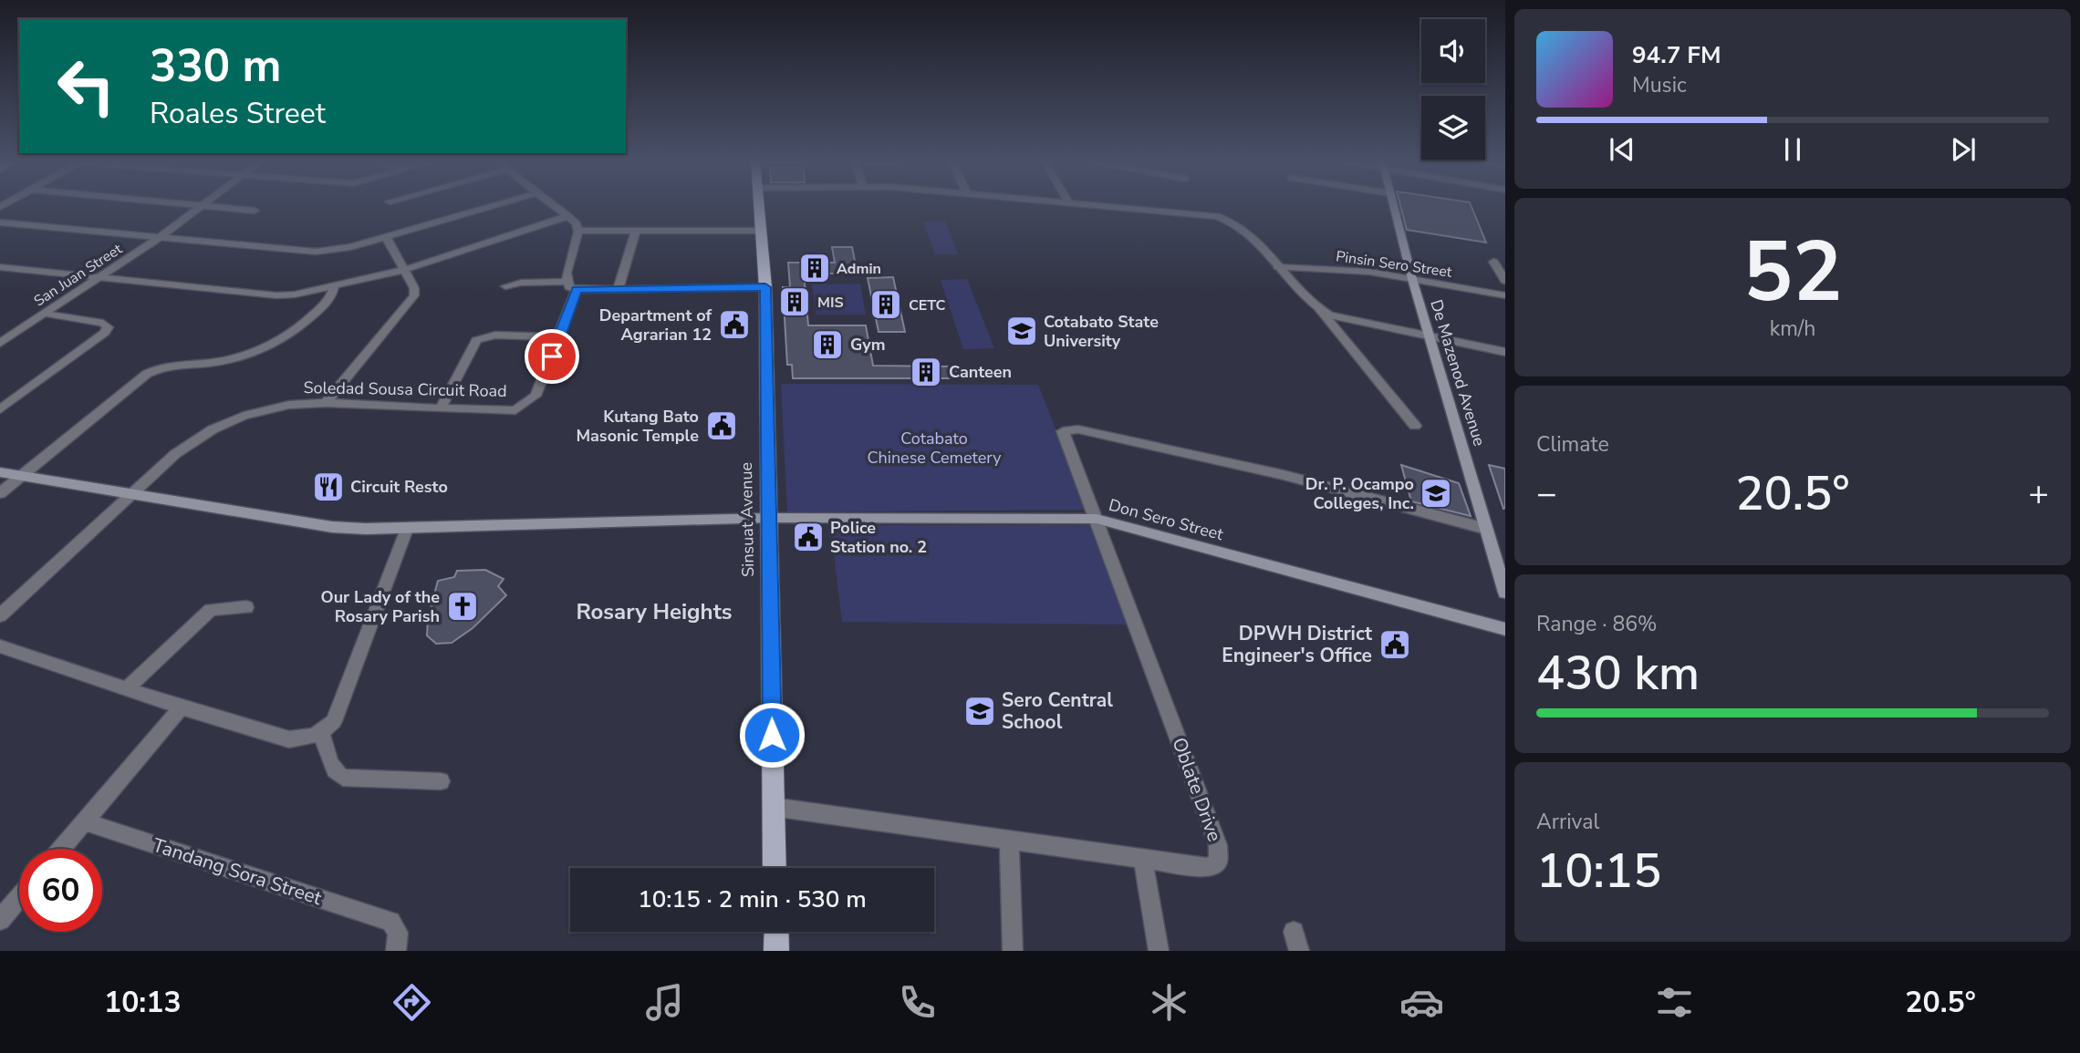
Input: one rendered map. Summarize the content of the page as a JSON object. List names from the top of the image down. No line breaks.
{"streets":{"main road":["De Mazenod Avenue","Sinsuat Avenue","Don Sero Street"],"street":["Pinsin Sero Street","San Juan Street","Soledad Sousa Circuit Road","Oblate Drive","Tandang Sora Street"]},"crossings":[["Pinsin Sero Street","De Mazenod Avenue"],["Soledad Sousa Circuit Road","Don Sero Street"],["Sinsuat Avenue","Don Sero Street"],["Sinsuat Avenue","Oblate Drive"],["Don Sero Street","Oblate Drive"]],"districts":["Rosary Heights"],"parks":["Cotabato Chinese Cemetery"],"places":{"building":["Admin","MIS","CETC","Gym","Canteen"],"public building":["Department of Agrarian 12","Kutang Bato Masonic Temple","Police Station no. 2","DPWH District Engineer's Office"],"school or university":["Cotabato State University","Dr. P. Ocampo Colleges, Inc.","Sero Central School"],"restaurant":["Circuit Resto"],"church":["Our Lady of the Rosary Parish"]},"page":{"turn":["330 m","Roales Street"],"song":["94.7 FM","Music"],"tile":[["52","km/h"],"Climate",["Range · 86%","430 km"],["Arrival","10:15"]],"heat":["−","20.5°","+"],"limit":"60","trip":"10:15 · 2 min · 530 m","tabs":["10:13","20.5°"]}}
